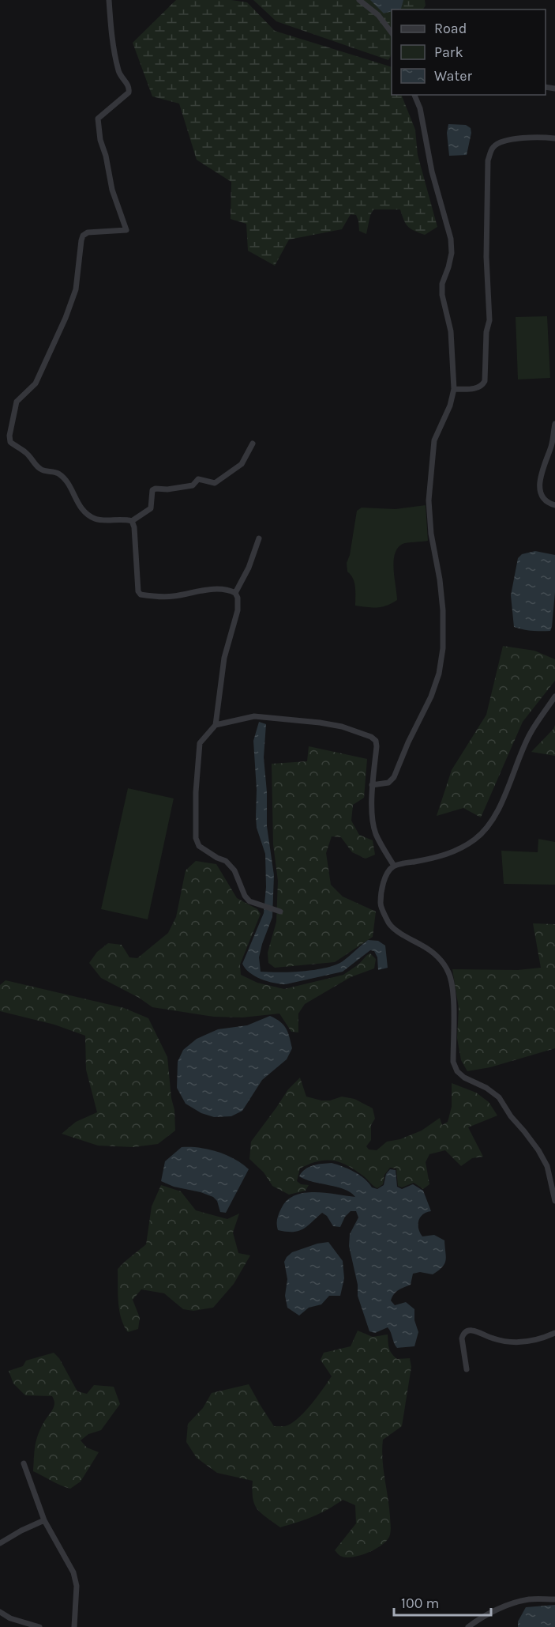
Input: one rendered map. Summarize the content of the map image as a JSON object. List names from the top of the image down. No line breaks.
{"legend":["Road","Park","Water"],"scale_bar":"100 m"}
